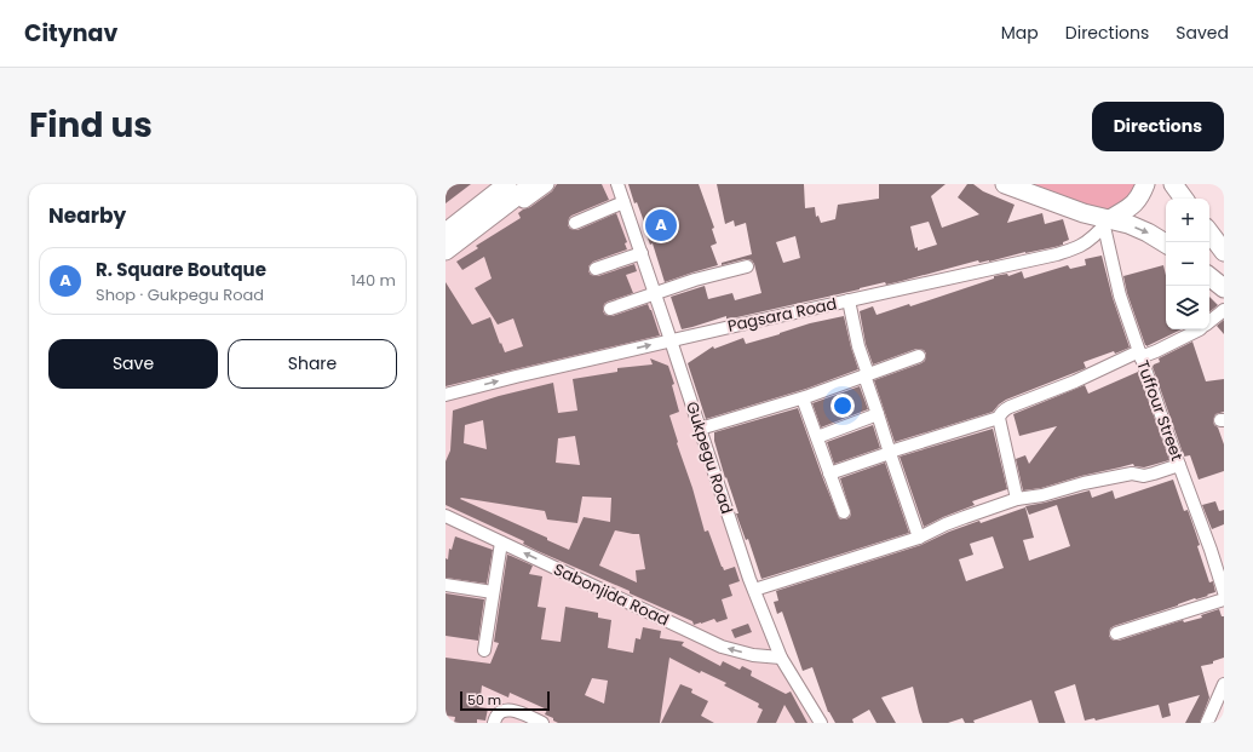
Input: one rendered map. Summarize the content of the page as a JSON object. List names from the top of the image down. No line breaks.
{"streets":{"street":["Pagsara Road","Tuffour Street","Gukpegu Road","Sabonjida Road"]},"crossings":[["Pagsara Road","Tuffour Street"],["Pagsara Road","Gukpegu Road"],["Gukpegu Road","Sabonjida Road"]],"one_way":["Sabonjida Road"],"scale_bar":"50 m","page":{"header":"Citynav","nav":["Map","Directions","Saved"],"title":"Find us","buttons":["Directions",["Save","Share"]],"heading":"Nearby","map_buttons":["+","−"],"pins":"A","list":[{"mark":"A","name":"R. Square Boutque","note":"Shop · Gukpegu Road","value":"140 m"}],"scale":"50 m"}}
